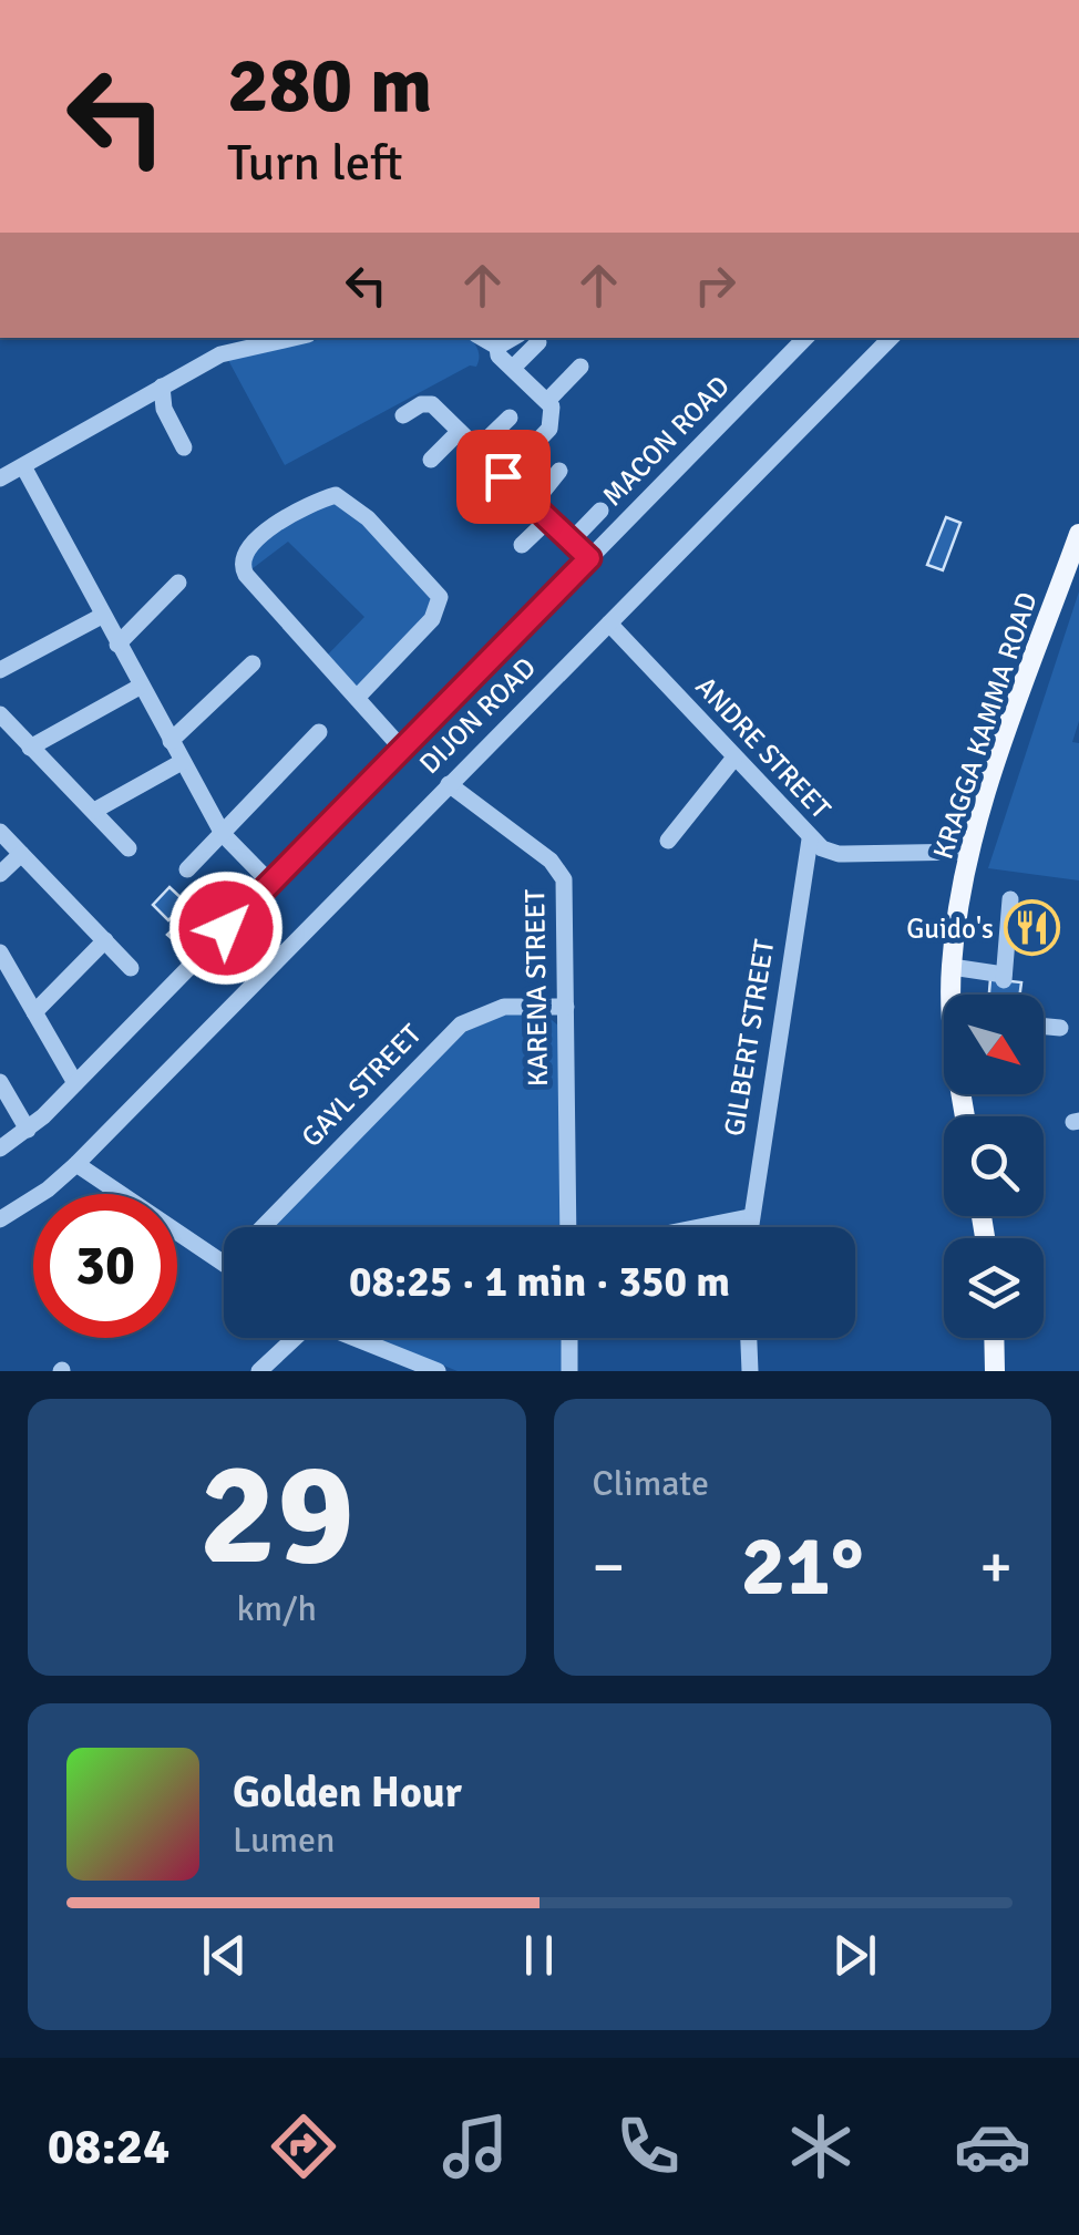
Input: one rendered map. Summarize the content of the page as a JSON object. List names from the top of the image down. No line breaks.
{"streets":{"main road":["KRAGGA KAMMA ROAD"],"street":["MACON ROAD","DIJON ROAD","ANDRE STREET","KARENA STREET","GILBERT STREET","GAYL STREET"]},"crossings":[["DIJON ROAD","ANDRE STREET"],["DIJON ROAD","KARENA STREET"],["KRAGGA KAMMA ROAD","ANDRE STREET"],["ANDRE STREET","GILBERT STREET"],["KARENA STREET","GAYL STREET"]],"places":{"restaurant":["Guido's"]},"north":"bottom right","page":{"turn":["280 m","Turn left"],"limit":"30","trip":"08:25 · 1 min · 350 m","tile":[["29","km/h"],"Climate"],"heat":["−","21°","+"],"song":["Golden Hour","Lumen"],"tabs":"08:24"}}
